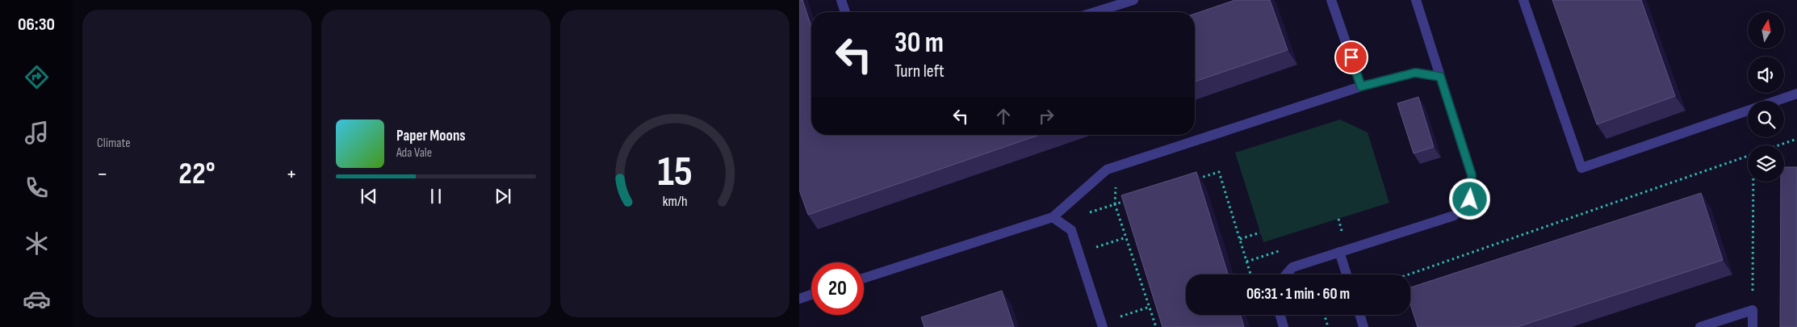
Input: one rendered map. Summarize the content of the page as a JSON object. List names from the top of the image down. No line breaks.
{"north":"top","page":{"tabs":"06:30","tile":"Climate","turn":["30 m","Turn left"],"song":["Paper Moons","Ada Vale"],"heat":["−","22°","+"],"limit":"20","trip":"06:31 · 1 min · 60 m","gauge":["15","km/h"]}}
